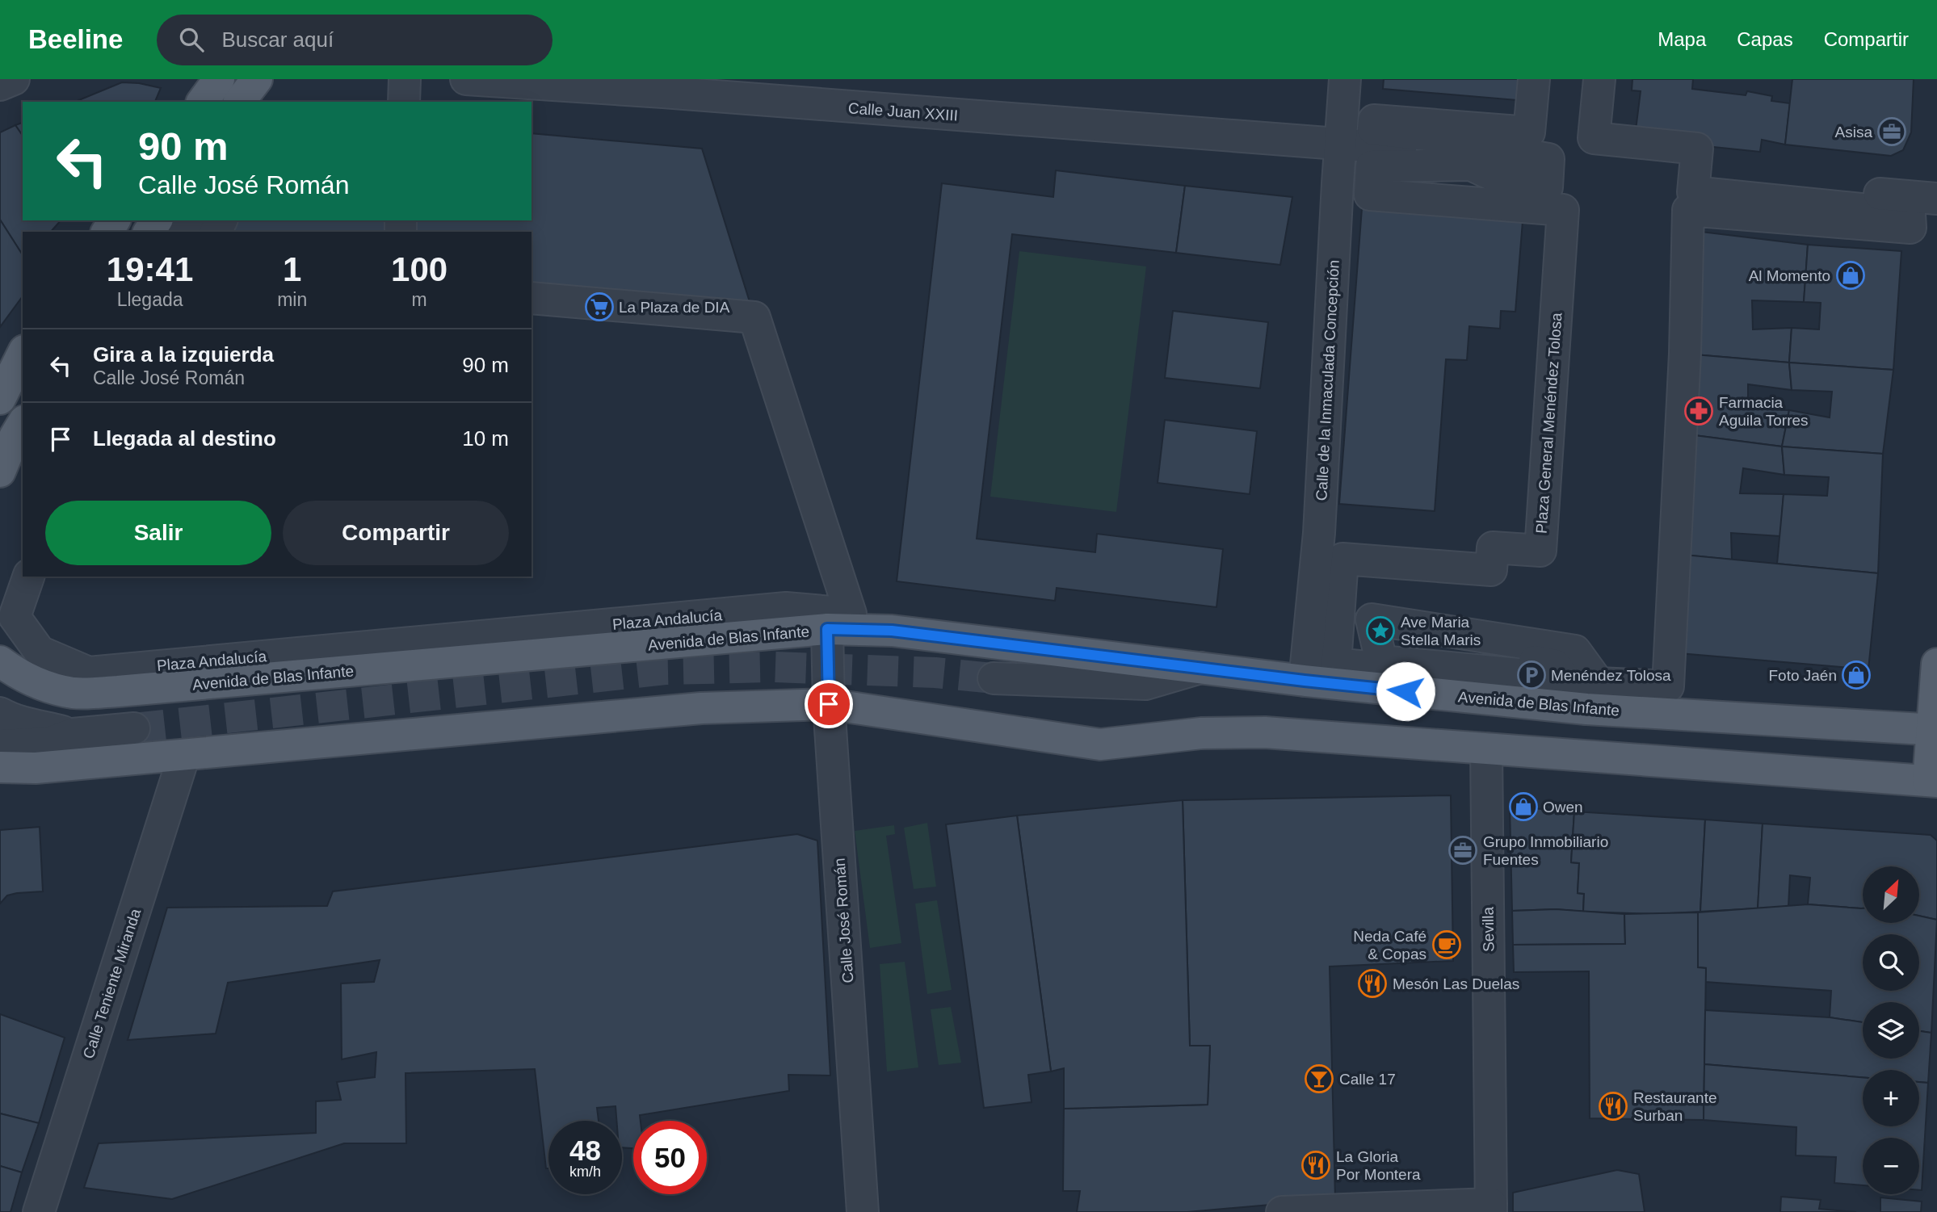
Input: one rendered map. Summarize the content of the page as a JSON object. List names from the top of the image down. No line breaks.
{"streets":{"main road":["Avenida de Blas Infante"],"street":["Calle Juan XXIII","Calle de la Inmaculada Concepción","Plaza General Menéndez Tolosa","Plaza Andalucía","Calle José Román","Sevilla","Calle Teniente Miranda"]},"crossings":[["Calle Juan XXIII","Calle de la Inmaculada Concepción"],["Calle Juan XXIII","Plaza General Menéndez Tolosa"],["Calle de la Inmaculada Concepción","Avenida de Blas Infante"],["Avenida de Blas Infante","Calle José Román"]],"places":{"office":["Asisa","Grupo Inmobiliario Fuentes"],"shop":["Al Momento","Foto Jaén","Owen"],"supermarket":["La Plaza de DIA"],"pharmacy":["Farmacia Aguila Torres"],"place":["Ave Maria Stella Maris"],"parking":["Menéndez Tolosa"],"cafe":["Neda Café & Copas"],"restaurant":["Mesón Las Duelas","Restaurante Surban","La Gloria Por Montera"],"bar":["Calle 17"]},"north":"top right","page":{"header":"Beeline","search":"Buscar aquí","nav":["Mapa","Capas","Compartir"],"turn":["90 m","Calle José Román"],"eta":["19:41","Llegada","1","min","100","m"],"list":[{"name":"Gira a la izquierda","note":"Calle José Román","value":"90 m"},{"name":"Llegada al destino","value":"10 m"}],"buttons":["Salir","Compartir"],"map_buttons":["+","−"],"speed":"48 km/h","limit":"50"}}
